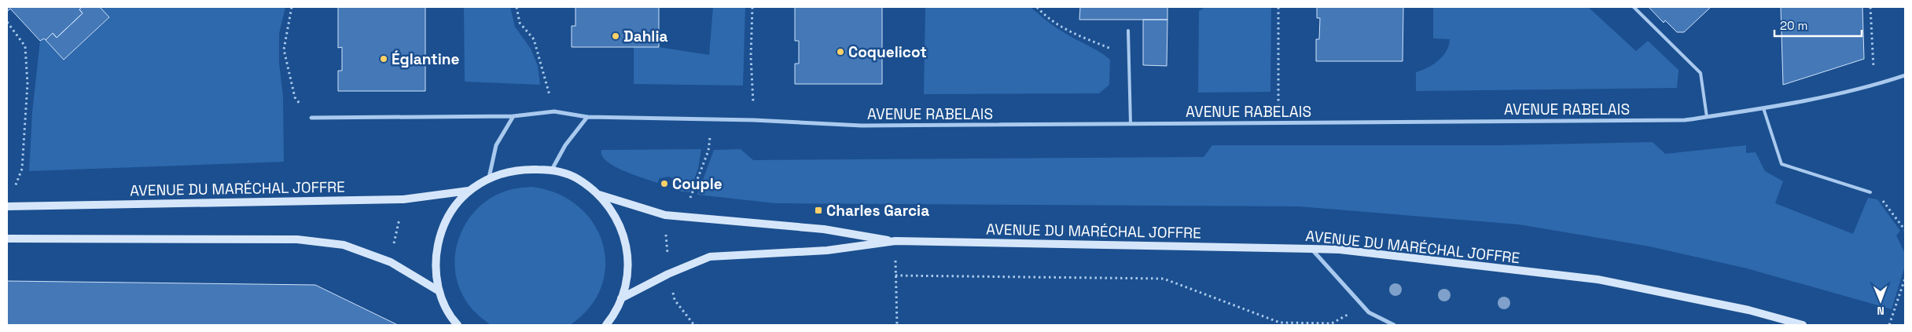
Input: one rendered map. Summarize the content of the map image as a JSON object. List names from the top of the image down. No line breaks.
{"streets":{"main road":["AVENUE DU MARÉCHAL JOFFRE"],"street":["AVENUE RABELAIS"]},"places":{"other":["Dahlia","Coquelicot","Églantine","Couple"],"transit":["Charles Garcia"]},"scale_bar":"20 m","north":"bottom"}
